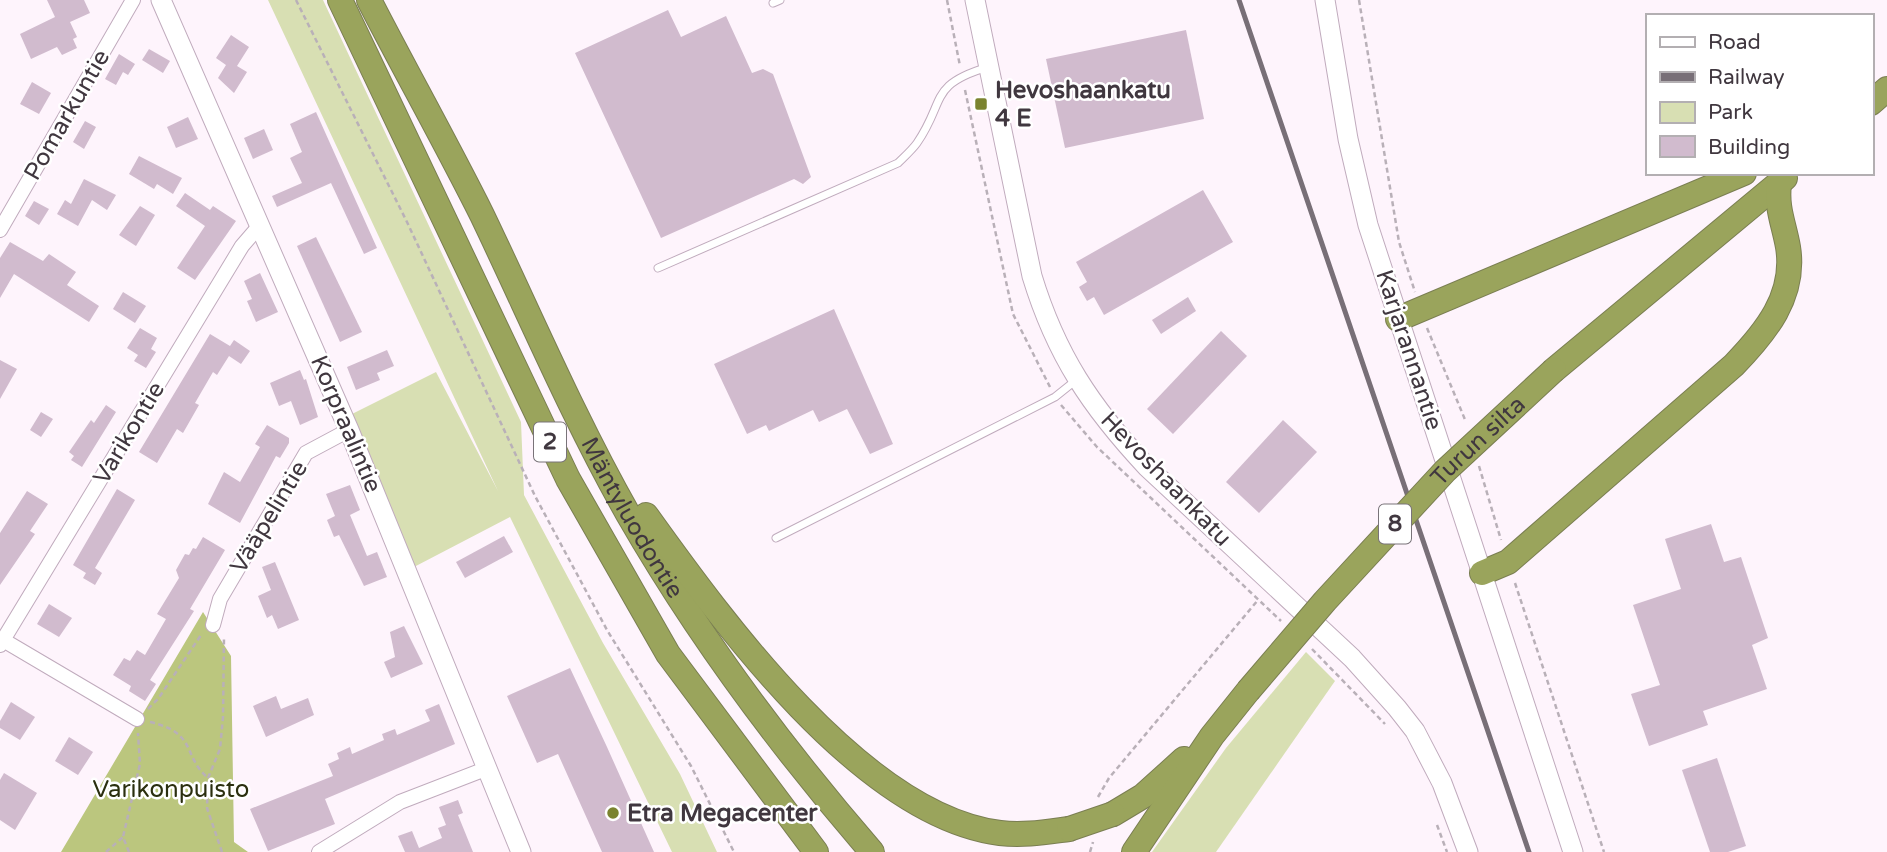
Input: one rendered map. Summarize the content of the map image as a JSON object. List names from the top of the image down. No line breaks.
{"streets":{"highway":["Turun silta","2","Mäntyluodontie","8"],"street":["Pomarkuntie","Karjarannantie","Korpraalintie","Varikontie","Hevoshaankatu","Vääpelintie"]},"crossings":[["Korpraalintie","Varikontie"],["Korpraalintie","Vääpelintie"]],"parks":["Varikonpuisto"],"places":{"transit":["Hevoshaankatu 4 E"],"other":["Etra Megacenter"]},"legend":["Road","Railway","Park","Building"]}
